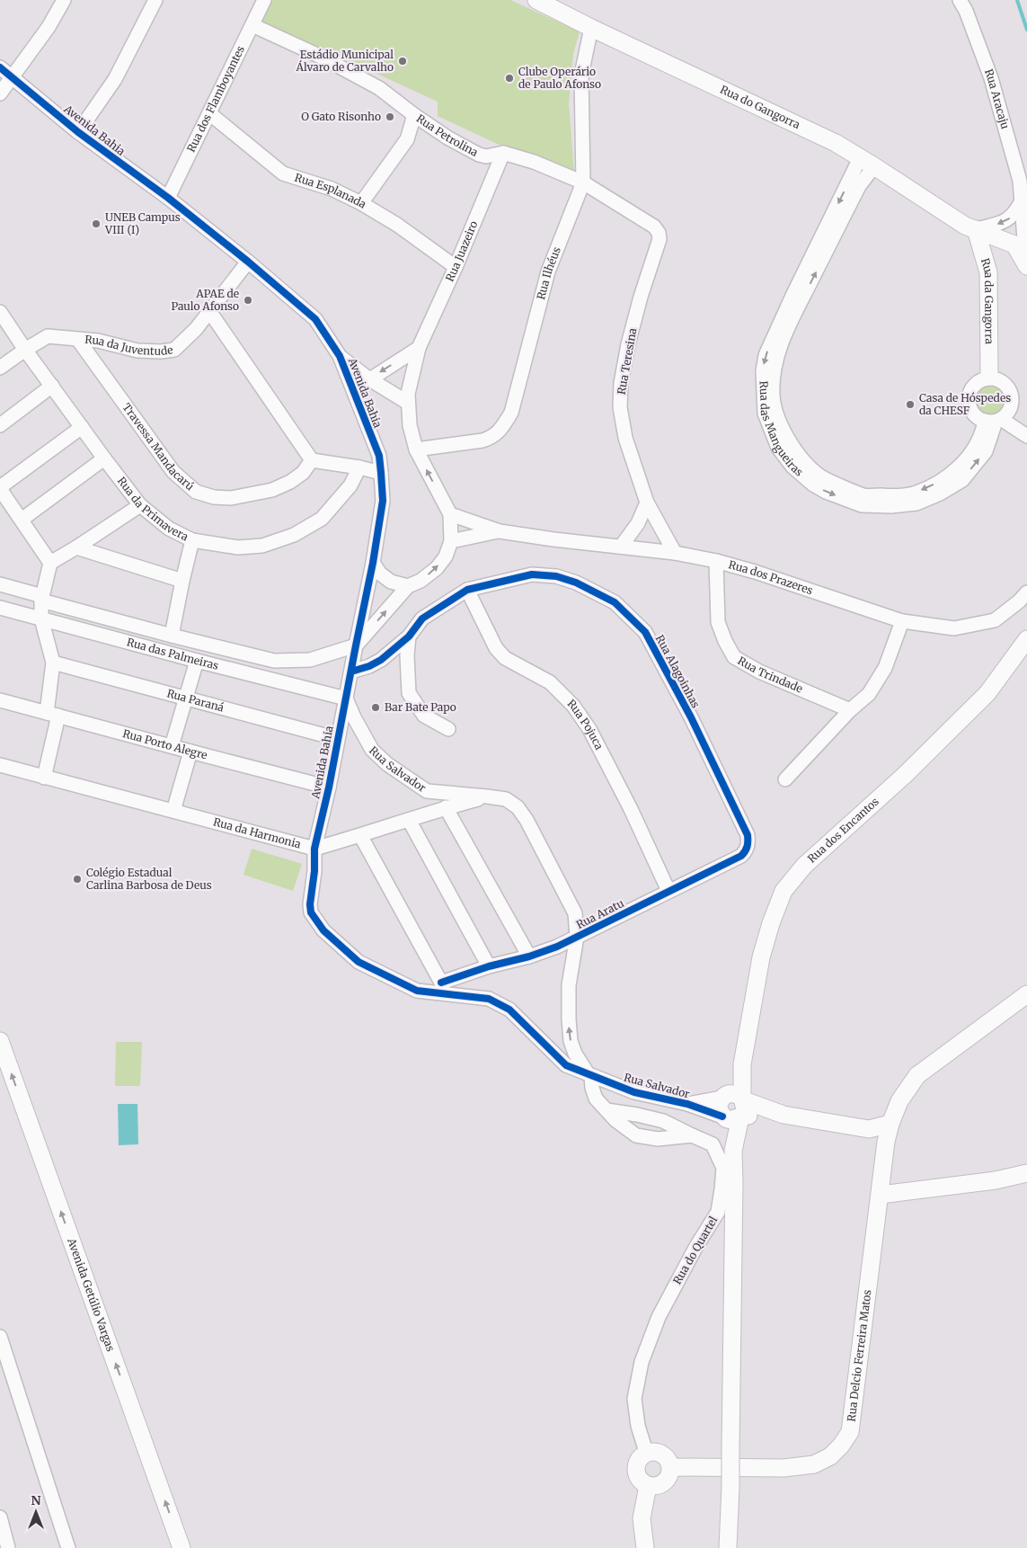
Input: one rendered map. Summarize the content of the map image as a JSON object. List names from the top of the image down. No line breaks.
{"streets":{"street":["Rua dos Flamboyantes","Rua Aracaju","Rua do Gangorra","Avenida Bahia","Rua Petrolina","Rua Esplanada","Rua Juazeiro","Rua Ilhéus","Rua da Gangorra","Rua da Juventude","Rua Teresina","Rua das Mangueiras","Travessa Mandacarú","Rua da Primavera","Rua dos Prazeres","Rua das Palmeiras","Rua Alagoinhas","Rua Trindade","Rua Paraná","Rua Pojuca","Rua Porto Alegre","Rua Salvador","Rua dos Encantos","Rua da Harmonia","Rua Aratu","Rua do Quartel","Avenida Getúlio Vargas","Rua Delcio Ferreira Matos"]},"crossings":[["Rua dos Flamboyantes","Avenida Bahia"],["Rua dos Flamboyantes","Rua Petrolina"],["Rua dos Flamboyantes","Rua Esplanada"],["Rua do Gangorra","Rua Ilhéus"],["Rua do Gangorra","Rua da Gangorra"],["Rua do Gangorra","Rua das Mangueiras"],["Avenida Bahia","Rua Juazeiro"],["Avenida Bahia","Rua da Juventude"],["Avenida Bahia","Rua das Palmeiras"],["Avenida Bahia","Rua Alagoinhas"],["Avenida Bahia","Rua Paraná"],["Avenida Bahia","Rua Porto Alegre"],["Avenida Bahia","Rua Salvador"],["Avenida Bahia","Rua da Harmonia"],["Rua Petrolina","Rua Juazeiro"],["Rua Petrolina","Rua Ilhéus"],["Rua Petrolina","Rua Teresina"],["Rua Esplanada","Rua Juazeiro"],["Rua Juazeiro","Rua Ilhéus"],["Rua Juazeiro","Rua dos Prazeres"],["Rua da Gangorra","Rua das Mangueiras"],["Rua da Juventude","Travessa Mandacarú"],["Rua da Juventude","Rua da Primavera"],["Rua Teresina","Rua dos Prazeres"],["Rua dos Prazeres","Rua Trindade"],["Rua das Palmeiras","Rua Salvador"],["Rua Alagoinhas","Rua Pojuca"],["Rua Alagoinhas","Rua Aratu"],["Rua Pojuca","Rua Aratu"],["Rua Salvador","Rua dos Encantos"],["Rua Salvador","Rua da Harmonia"],["Rua Salvador","Rua Aratu"],["Rua Salvador","Rua do Quartel"],["Rua dos Encantos","Rua do Quartel"],["Rua da Harmonia","Rua Aratu"],["Rua da Harmonia","Rua do Quartel"],["Rua do Quartel","Rua Delcio Ferreira Matos"]],"places":["Estádio Municipal Álvaro de Carvalho","Clube Operário de Paulo Afonso","O Gato Risonho","UNEB Campus VIII (I)","APAE de Paulo Afonso","Casa de Hóspedes da CHESF","Bar Bate Papo","Colégio Estadual Carlina Barbosa de Deus"],"north":"top"}
